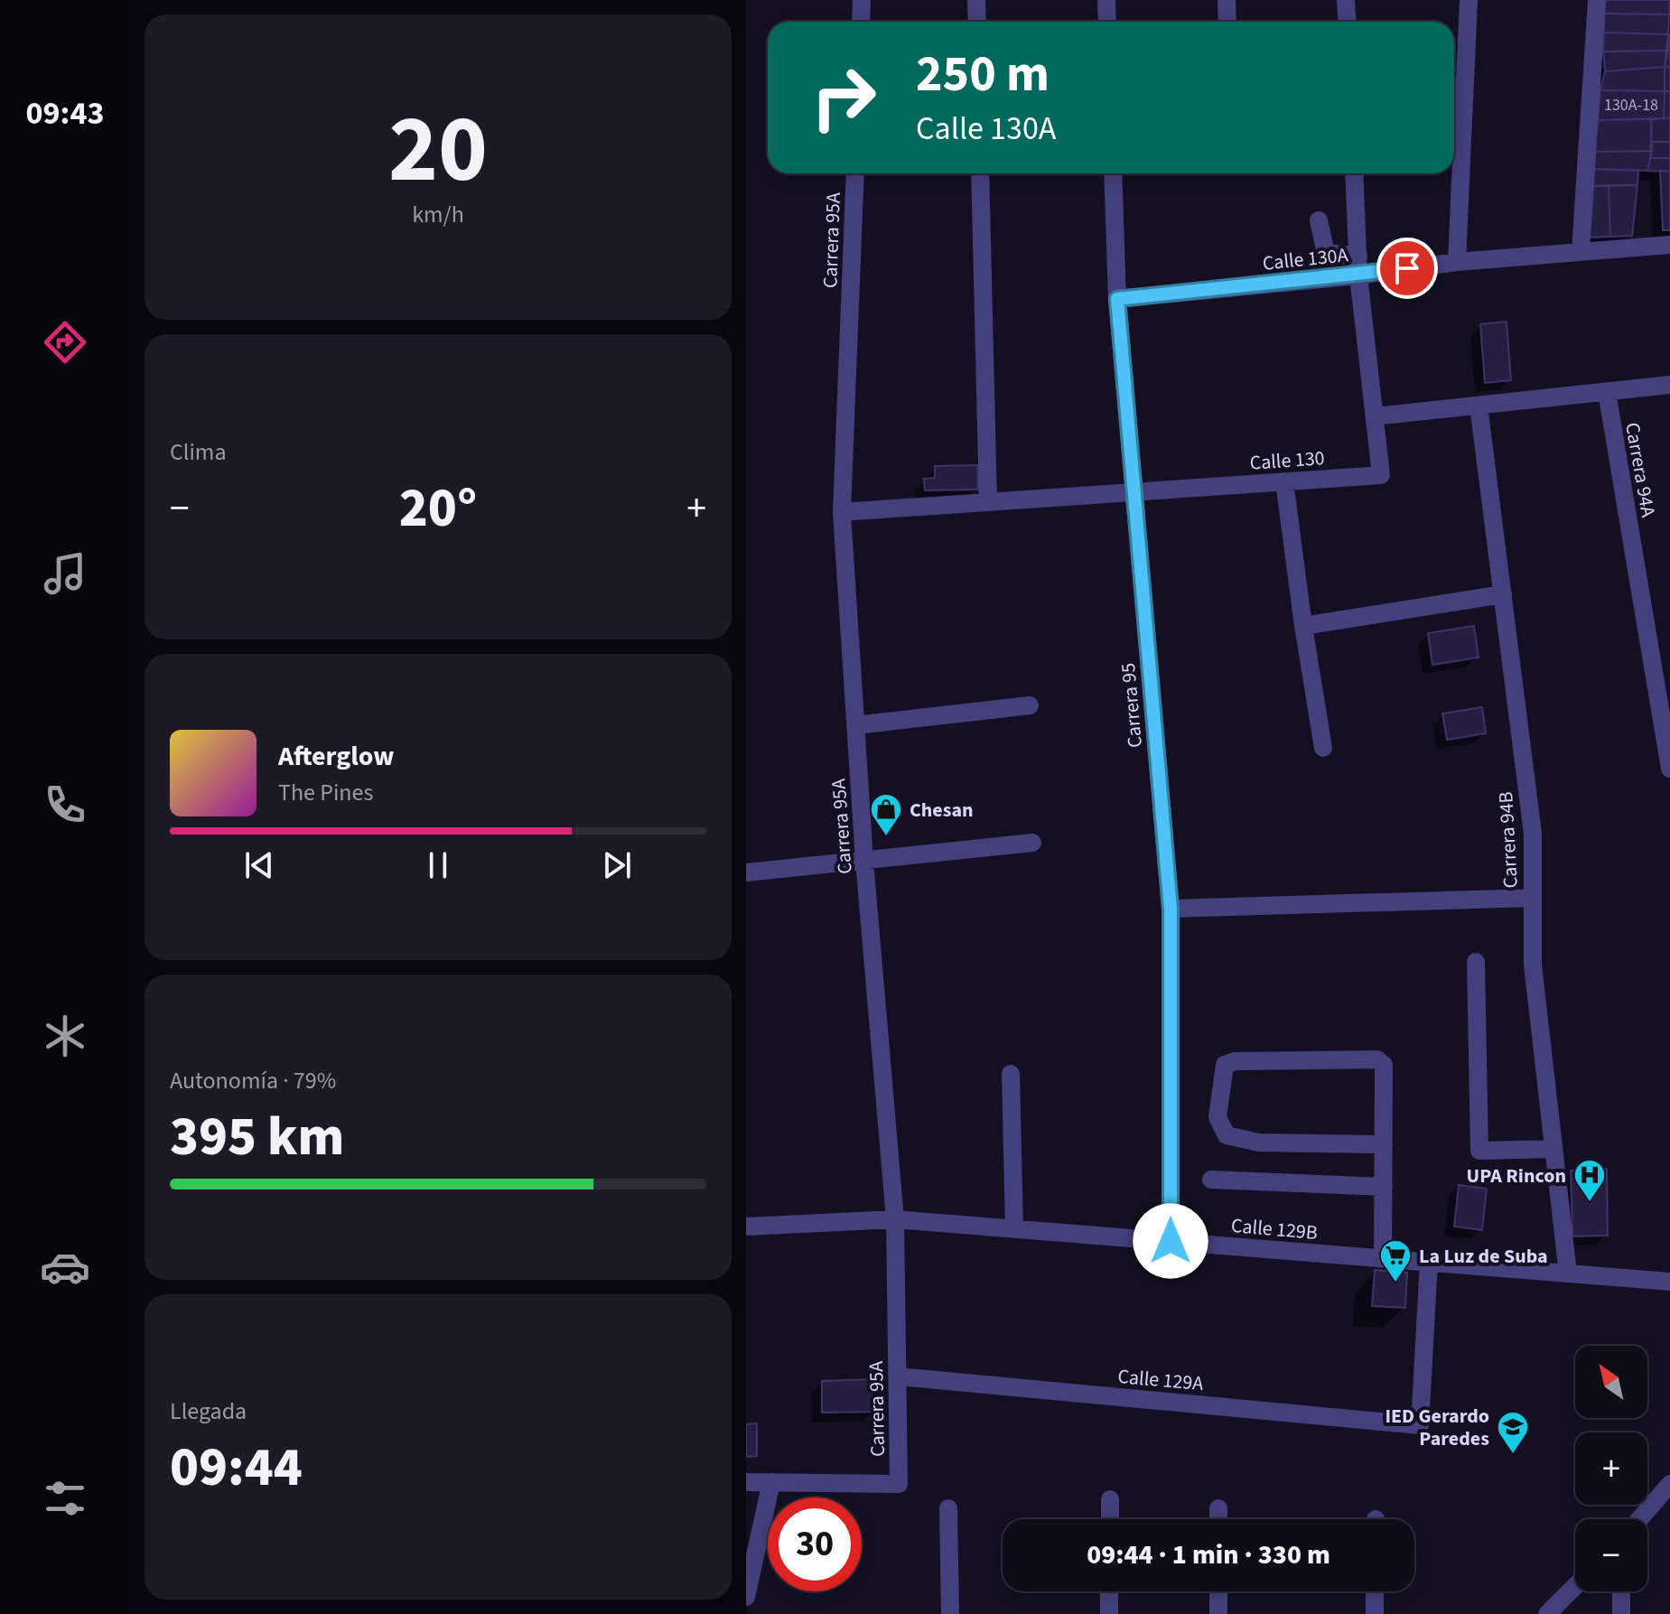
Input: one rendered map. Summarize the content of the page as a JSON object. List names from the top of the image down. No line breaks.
{"streets":{"street":["Carrera 95A","Calle 130A","Calle 130","Carrera 94A","Carrera 95","Carrera 94B","Calle 129B","Calle 129A"]},"crossings":[["Carrera 95A","Calle 130"],["Carrera 95A","Calle 129B"],["Carrera 95A","Calle 129A"],["Calle 130A","Carrera 95"],["Calle 130","Carrera 95"],["Carrera 95","Calle 129B"],["Carrera 94B","Calle 129B"],["Calle 129B","Calle 129A"]],"places":{"shop":["Chesan"],"hospital":["UPA Rincon"],"supermarket":["La Luz de Suba"],"school or university":["IED Gerardo Paredes"]},"house_numbers":["130A-18"],"north":"top left","page":{"tabs":"09:43","tile":[["20","km/h"],"Clima",["Autonomía · 79%","395 km"],["Llegada","09:44"]],"turn":["250 m","Calle 130A"],"heat":["−","20°","+"],"song":["Afterglow","The Pines"],"map_buttons":["+","−"],"limit":"30","trip":"09:44 · 1 min · 330 m"}}
